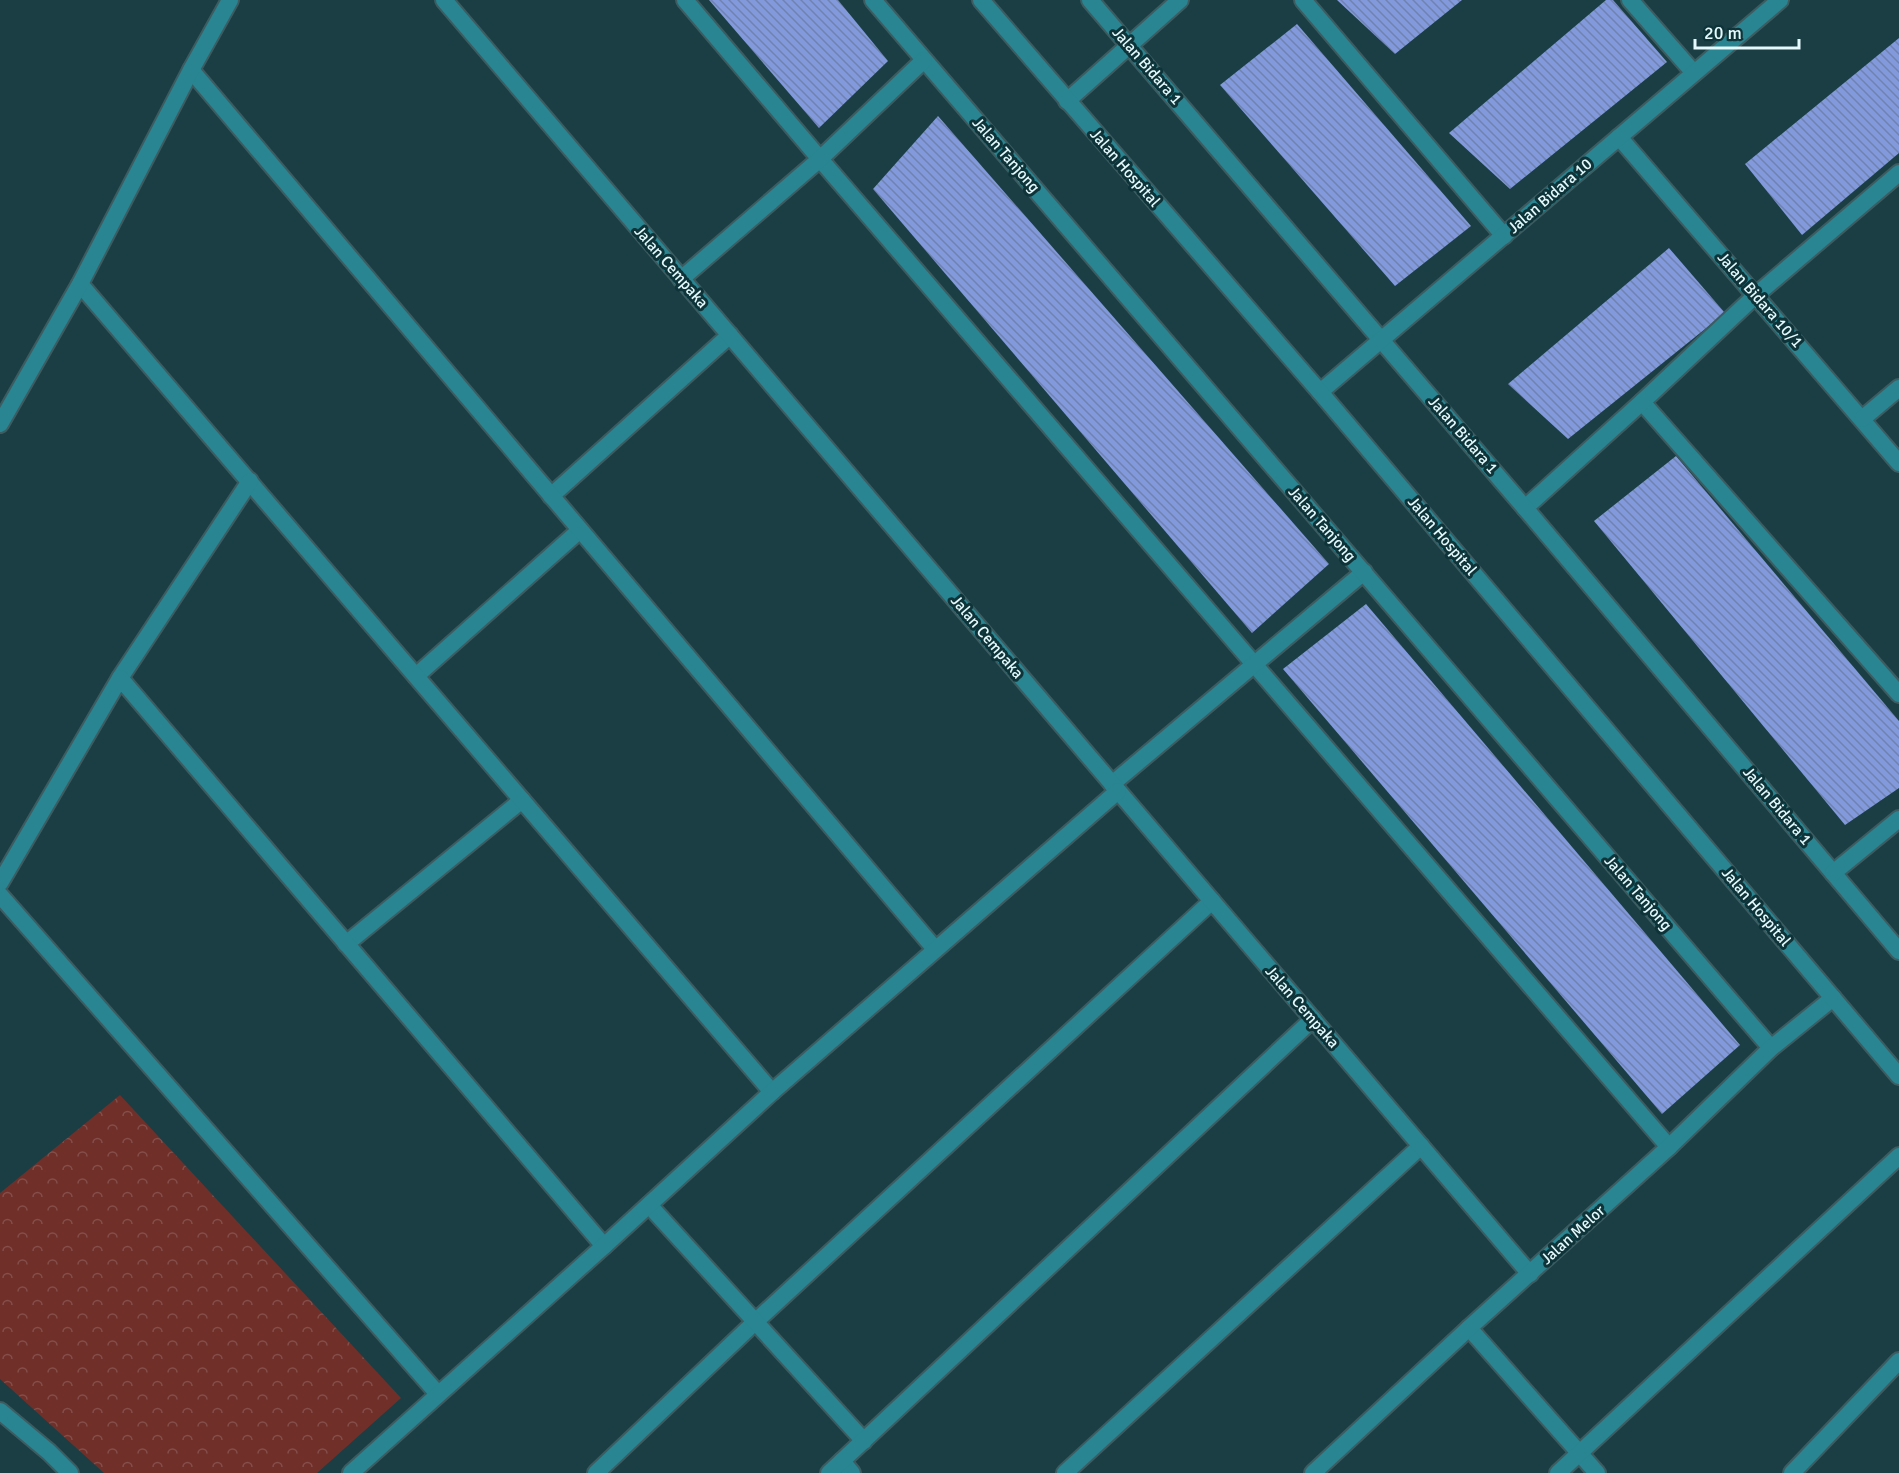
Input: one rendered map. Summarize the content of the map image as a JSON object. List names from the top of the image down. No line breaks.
{"streets":{"street":["Jalan Bidara 1","Jalan Tanjong","Jalan Hospital","Jalan Bidara 10","Jalan Cempaka","Jalan Bidara 10/1","Jalan Melor"]},"crossings":[["Jalan Bidara 1","Jalan Bidara 10"],["Jalan Tanjong","Jalan Melor"],["Jalan Hospital","Jalan Bidara 10"],["Jalan Hospital","Jalan Melor"],["Jalan Bidara 10","Jalan Bidara 10/1"],["Jalan Cempaka","Jalan Melor"]],"scale_bar":"20 m"}
